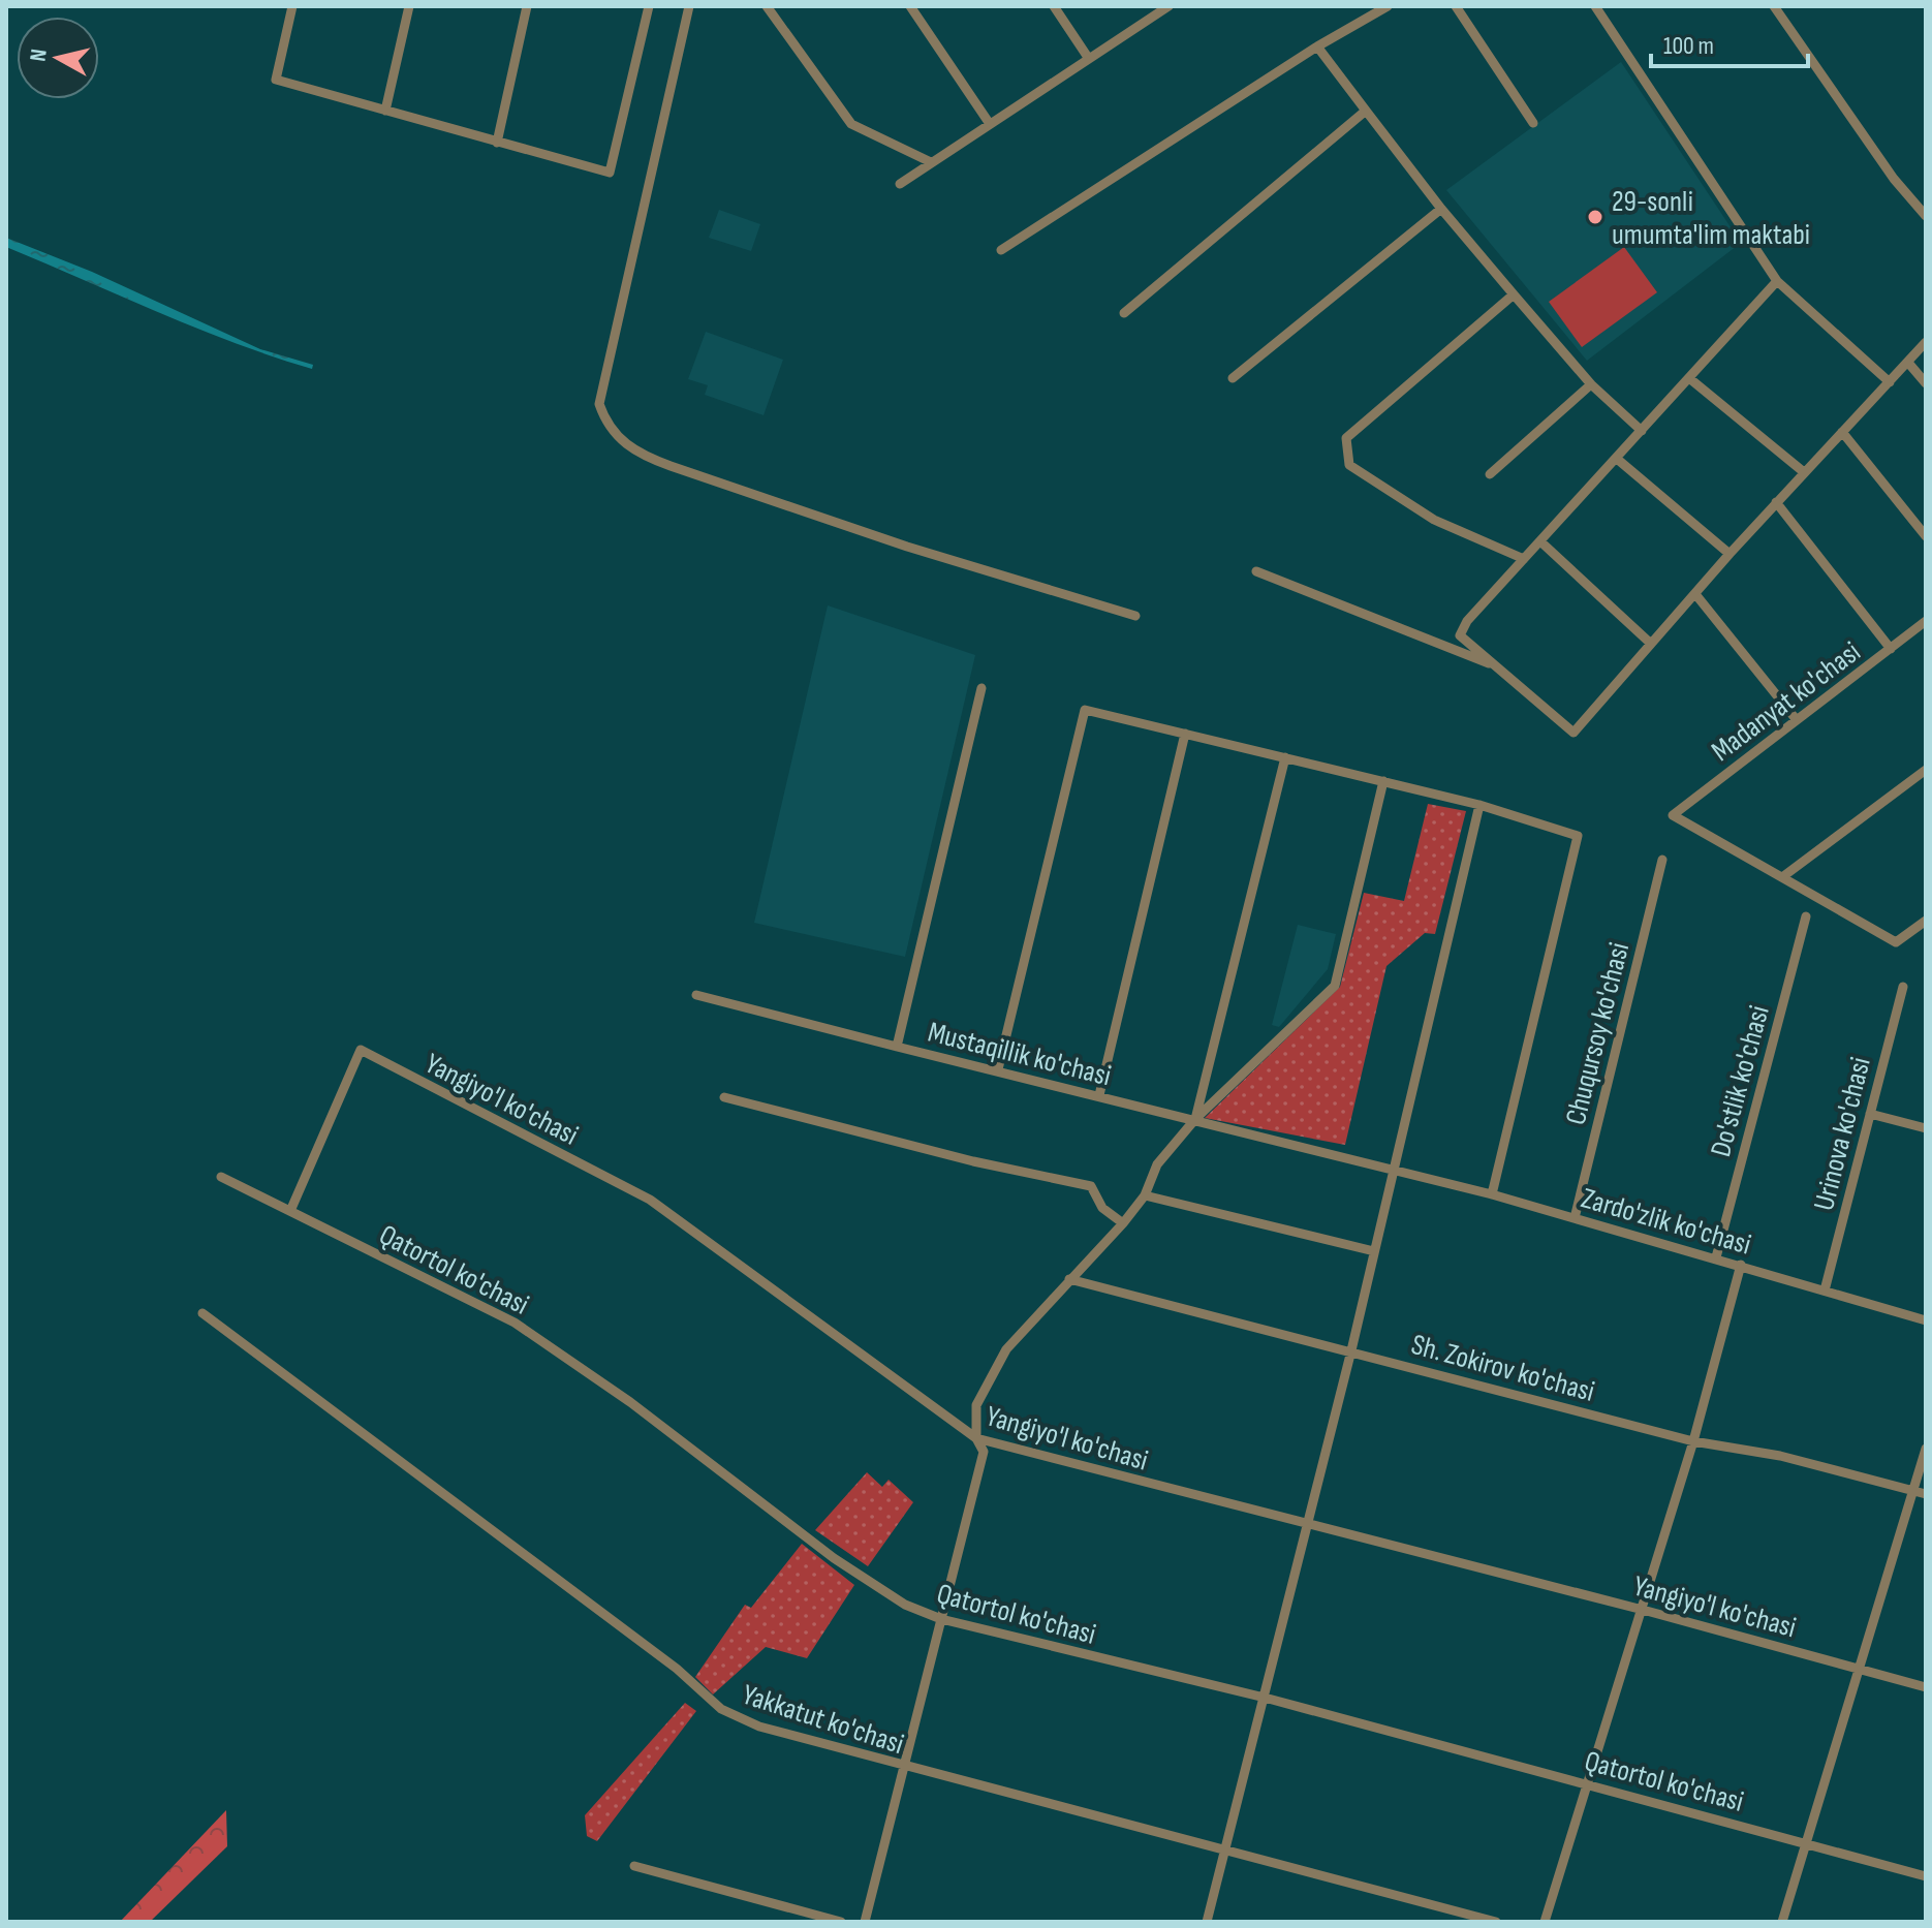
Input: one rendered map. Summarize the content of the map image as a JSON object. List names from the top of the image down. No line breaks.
{"streets":{"street":["Madanyat ko'chasi","Chuqursoy ko'chasi","Mustaqillik ko'chasi","Do'stlik ko'chasi","Yangiyo'l ko'chasi","Urinova ko'chasi","Zardo'zlik ko'chasi","Qatortol ko'chasi","Sh. Zokirov ko'chasi","Yakkatut ko'chasi"]},"crossings":[["Chuqursoy ko'chasi","Zardo'zlik ko'chasi"],["Mustaqillik ko'chasi","Zardo'zlik ko'chasi"],["Do'stlik ko'chasi","Zardo'zlik ko'chasi"],["Yangiyo'l ko'chasi","Qatortol ko'chasi"],["Urinova ko'chasi","Zardo'zlik ko'chasi"]],"places":["29-sonli umumta'lim maktabi"],"scale_bar":"100 m","north":"left"}
